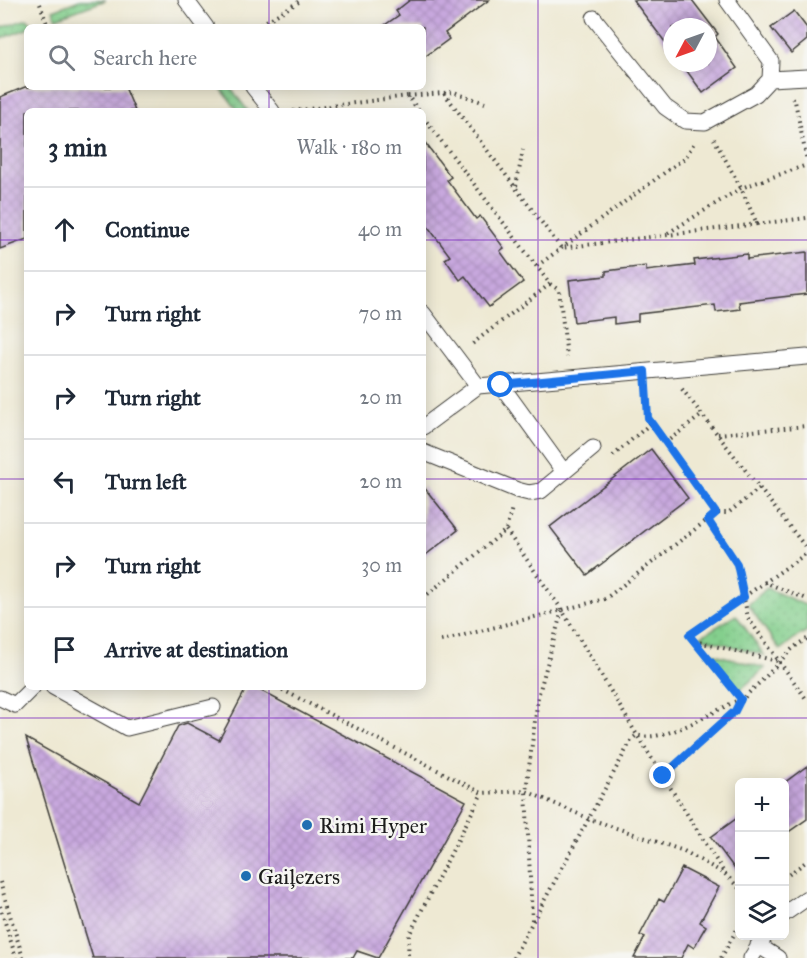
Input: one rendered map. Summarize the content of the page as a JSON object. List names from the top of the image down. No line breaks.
{"places":["Rimi Hyper","Gaiļezers"],"north":"bottom left","page":{"search":"Search here","heading":["3 min","Walk · 180 m"],"list":[["Continue","40 m"],["Turn right","70 m"],["Turn right","20 m"],["Turn left","20 m"],["Turn right","30 m"],"Arrive at destination"],"map_buttons":["+","−"]}}
